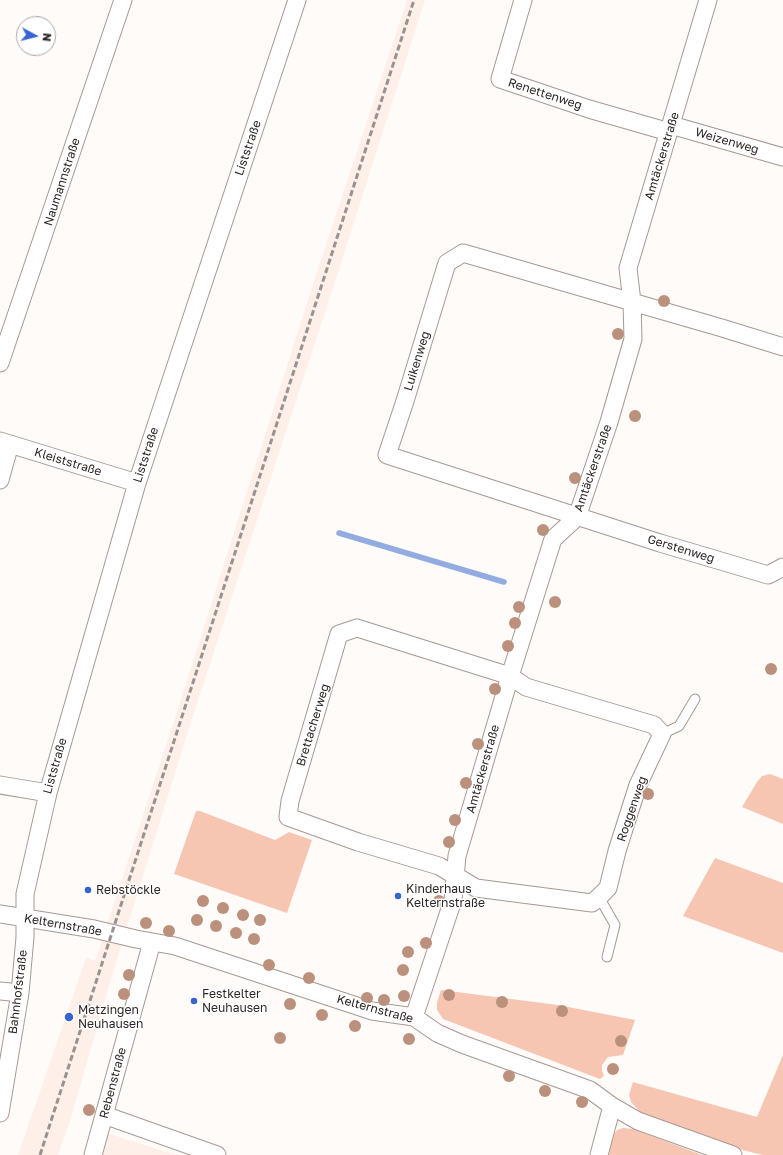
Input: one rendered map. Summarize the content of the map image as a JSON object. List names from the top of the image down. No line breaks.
{"streets":{"street":["Renettenweg","Weizenweg","Liststraße","Amtäckerstraße","Naumannstraße","Luikenweg","Kleiststraße","Gerstenweg","Brettacherweg","Roggenweg","Kelternstraße","Bahnhofstraße","Rebenstraße"]},"crossings":[["Renettenweg","Weizenweg"],["Renettenweg","Amtäckerstraße"],["Weizenweg","Amtäckerstraße"],["Liststraße","Kleiststraße"],["Liststraße","Kelternstraße"],["Liststraße","Bahnhofstraße"],["Amtäckerstraße","Luikenweg"],["Amtäckerstraße","Gerstenweg"],["Amtäckerstraße","Brettacherweg"],["Amtäckerstraße","Kelternstraße"],["Luikenweg","Gerstenweg"],["Kelternstraße","Bahnhofstraße"],["Kelternstraße","Rebenstraße"]],"places":["Rebstöckle","Kinderhaus Kelternstraße","Festkelter Neuhausen","Metzingen Neuhausen"],"north":"right"}
